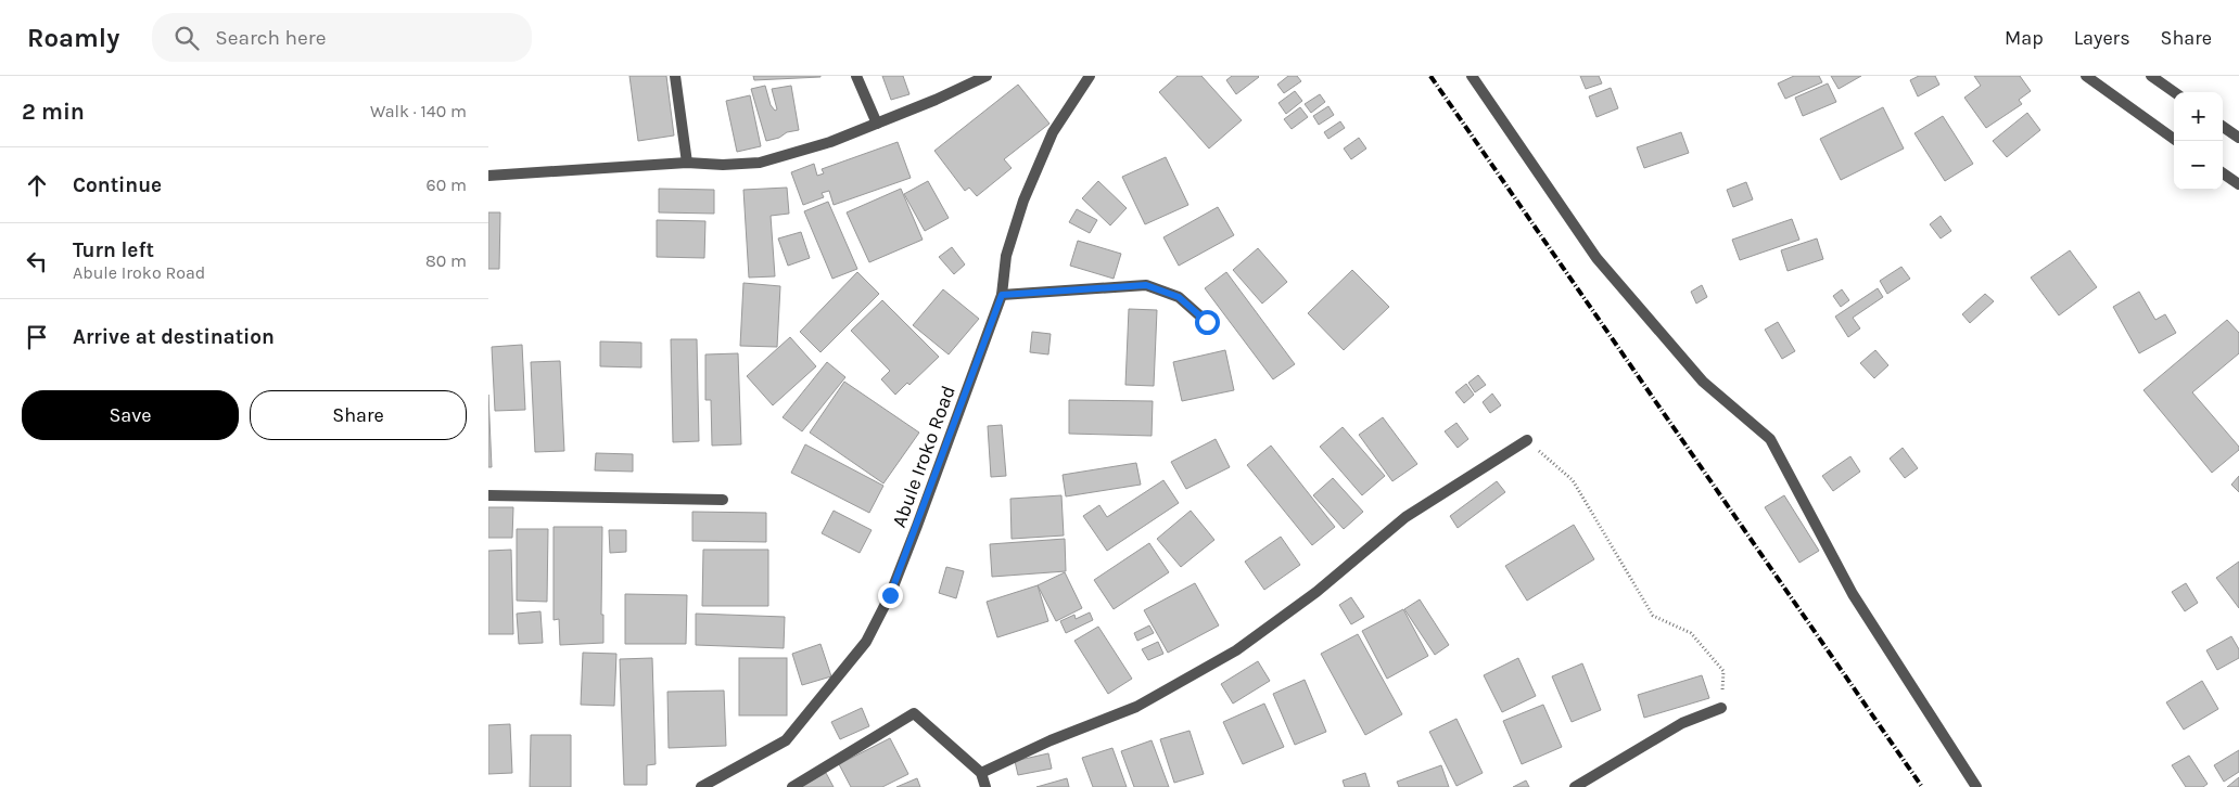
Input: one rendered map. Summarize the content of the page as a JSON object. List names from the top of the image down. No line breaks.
{"streets":{"street":["Abule Iroko Road"]},"page":{"header":"Roamly","search":"Search here","nav":["Map","Layers","Share"],"heading":["2 min","Walk · 140 m"],"map_buttons":["+","−"],"list":[["Continue","60 m"],["Turn left","Abule Iroko Road","80 m"],"Arrive at destination"],"buttons":["Save","Share"]}}
